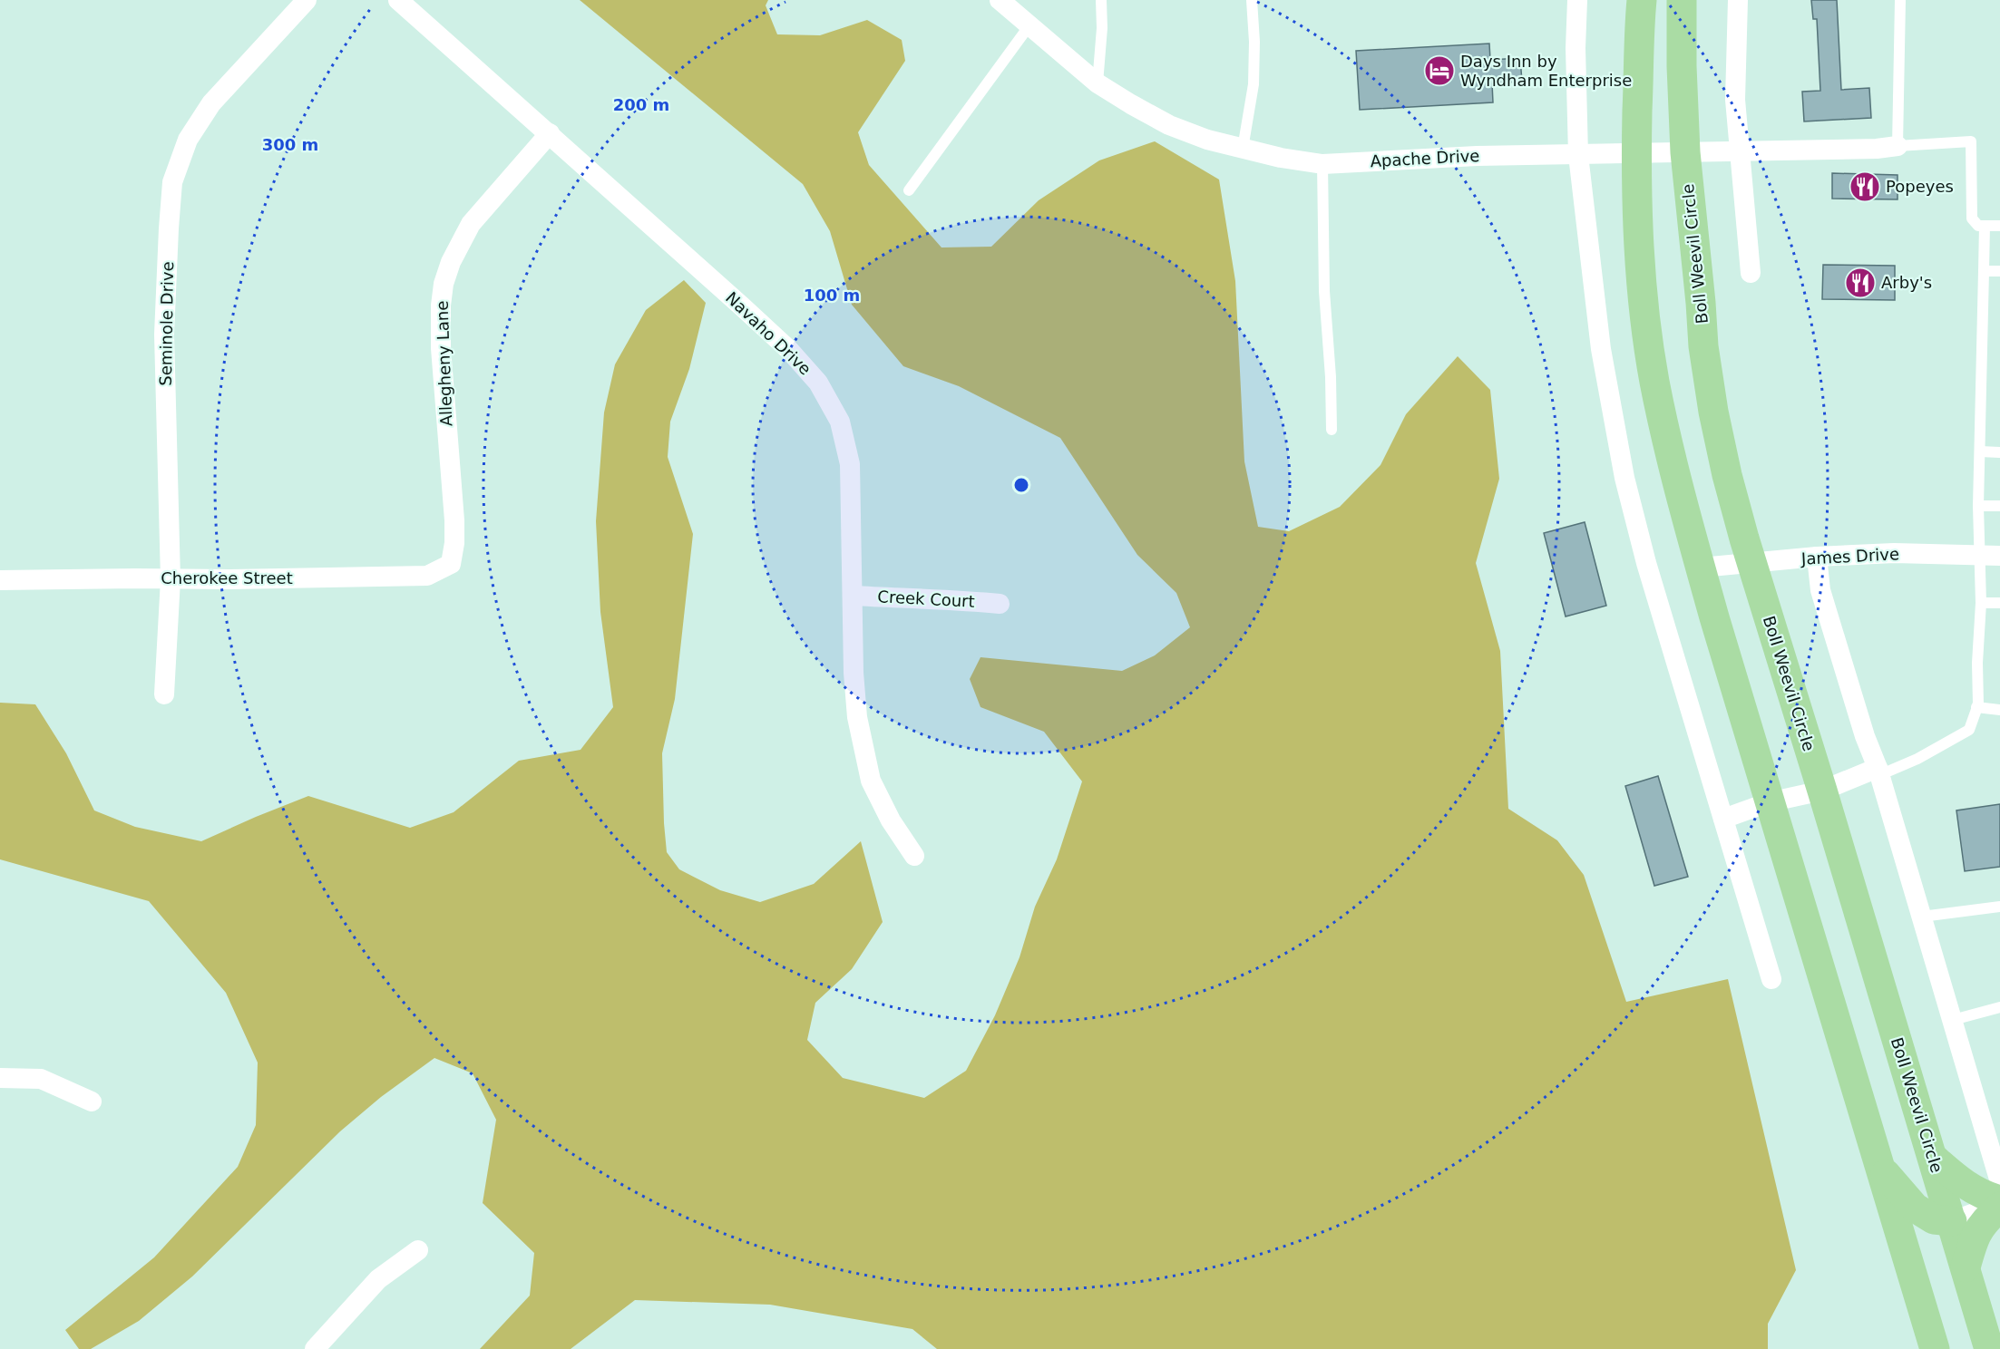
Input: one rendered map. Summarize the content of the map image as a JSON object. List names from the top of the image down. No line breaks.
{"streets":{"highway":["Boll Weevil Circle"],"street":["Apache Drive","Seminole Drive","Navaho Drive","Allegheny Lane","James Drive","Cherokee Street","Creek Court"]},"crossings":[["Apache Drive","Boll Weevil Circle"],["Boll Weevil Circle","James Drive"],["Seminole Drive","Cherokee Street"],["Navaho Drive","Allegheny Lane"],["Navaho Drive","Creek Court"],["Allegheny Lane","Cherokee Street"]],"places":{"hotel":["Days Inn by Wyndham Enterprise"],"restaurant":["Popeyes","Arby's"]},"rings":["200 m","300 m","100 m"]}
